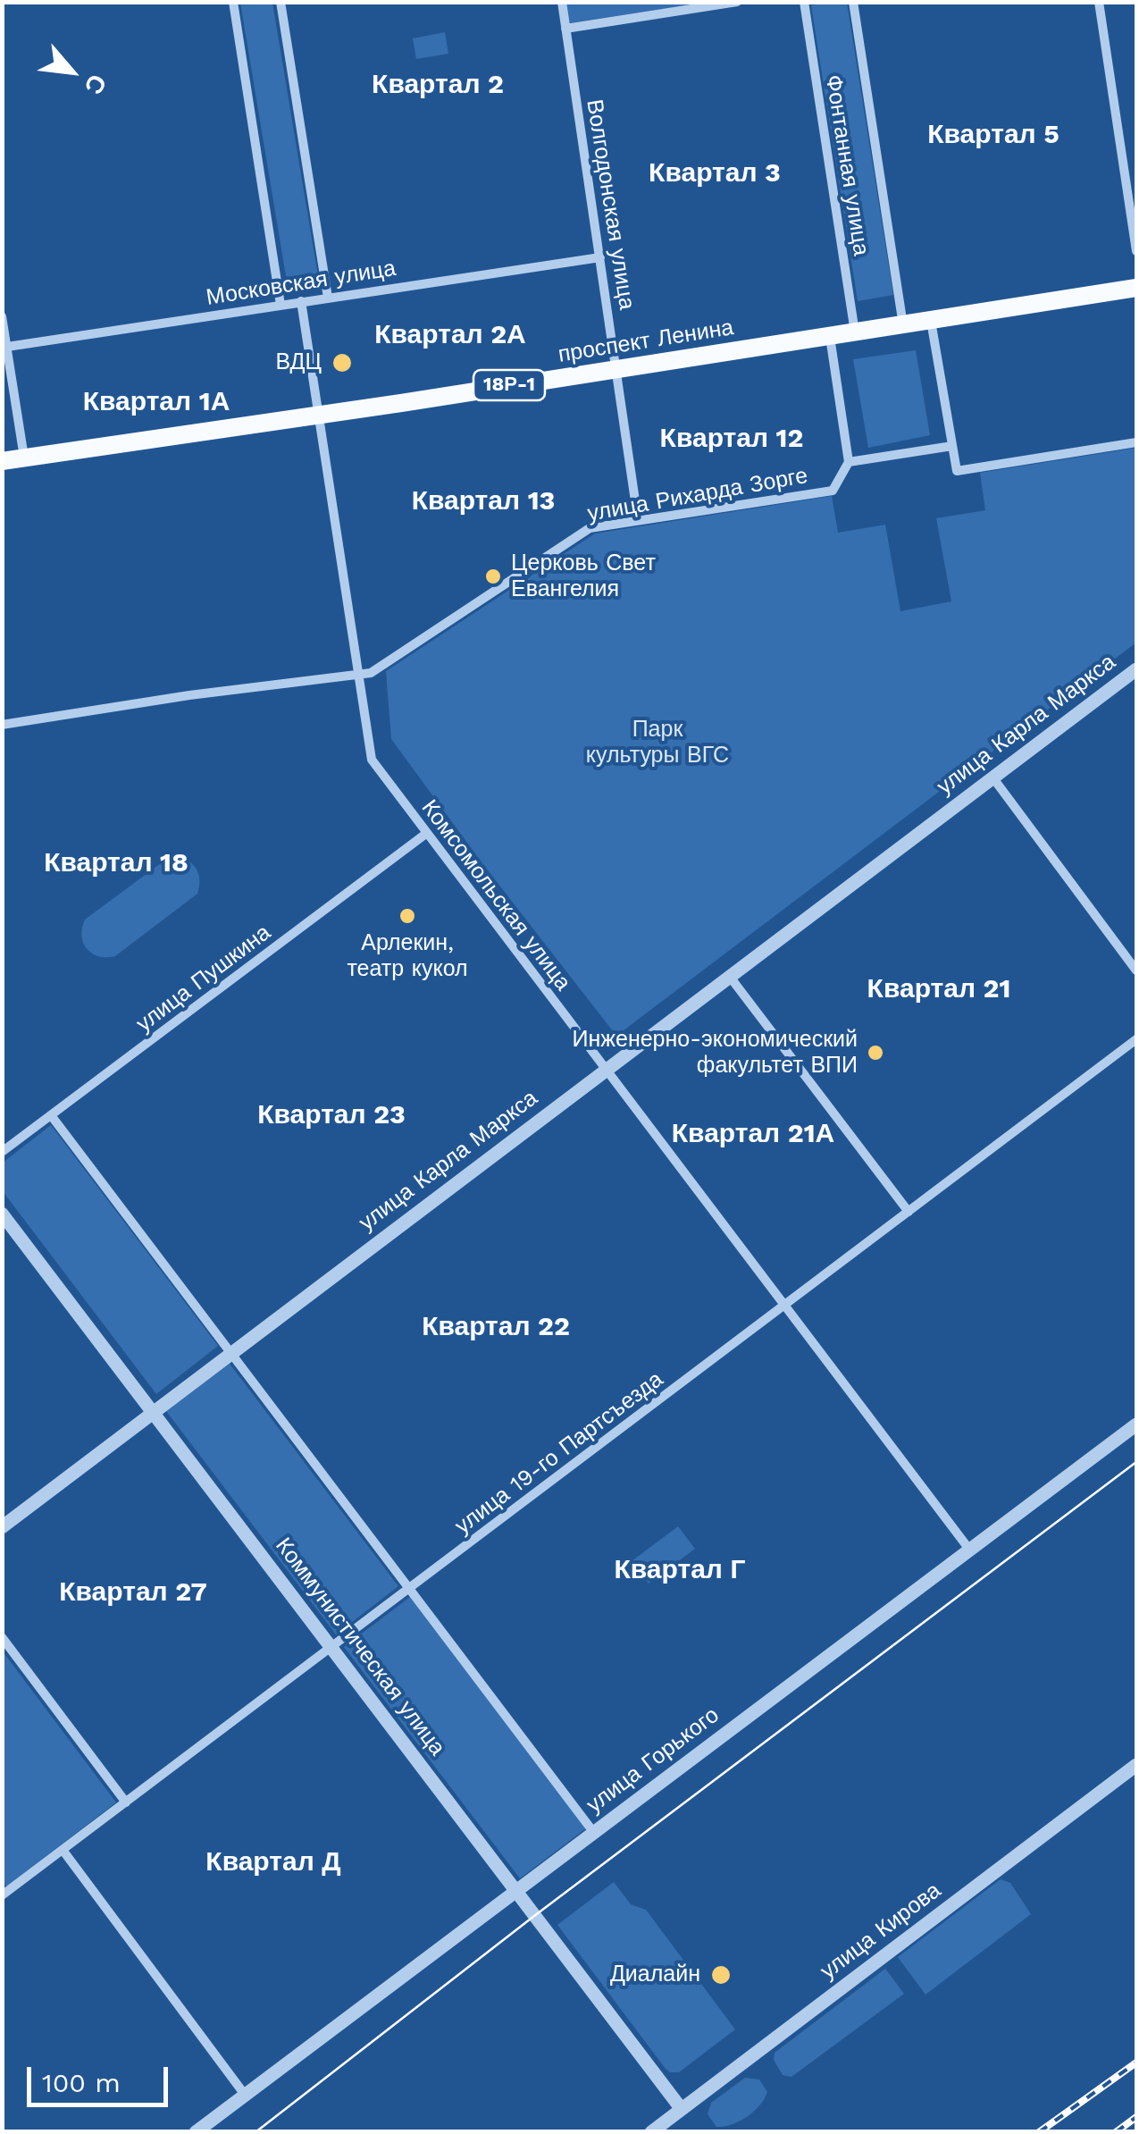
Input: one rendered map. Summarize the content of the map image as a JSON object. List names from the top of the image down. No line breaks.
{"streets":{"main road":["проспект Ленина","18Р-1"],"street":["Фонтанная улица","Волгодонская улица","Московская улица","улица Рихарда Зорге","улица Карла Маркса","Комсомольская улица","улица Пушкина","улица 19-го Партсъезда","Коммунистическая улица","улица Горького","улица Кирова"]},"crossings":[["Фонтанная улица","проспект Ленина"],["Волгодонская улица","Московская улица"],["Волгодонская улица","проспект Ленина"],["Волгодонская улица","улица Рихарда Зорге"],["Московская улица","Комсомольская улица"],["проспект Ленина","Комсомольская улица"],["улица Рихарда Зорге","Комсомольская улица"],["улица Карла Маркса","Комсомольская улица"],["улица Карла Маркса","Коммунистическая улица"],["Комсомольская улица","улица Пушкина"],["Комсомольская улица","улица 19-го Партсъезда"],["Комсомольская улица","улица Горького"],["улица 19-го Партсъезда","Коммунистическая улица"],["Коммунистическая улица","улица Горького"],["Коммунистическая улица","улица Кирова"]],"districts":["Квартал 2","Квартал 5","Квартал 3","Квартал 2А","Квартал 1А","Квартал 12","Квартал 13","Квартал 18","Квартал 21","Квартал 23","Квартал 21А","Квартал 22","Квартал Г","Квартал 27","Квартал Д"],"parks":["Парк культуры ВГС"],"places":["ВДЦ","Церковь Свет Евангелия","Арлекин, театр кукол","Инженерно-экономический факультет ВПИ","Диалайн"],"scale_bar":"100 m","north":"bottom right"}
